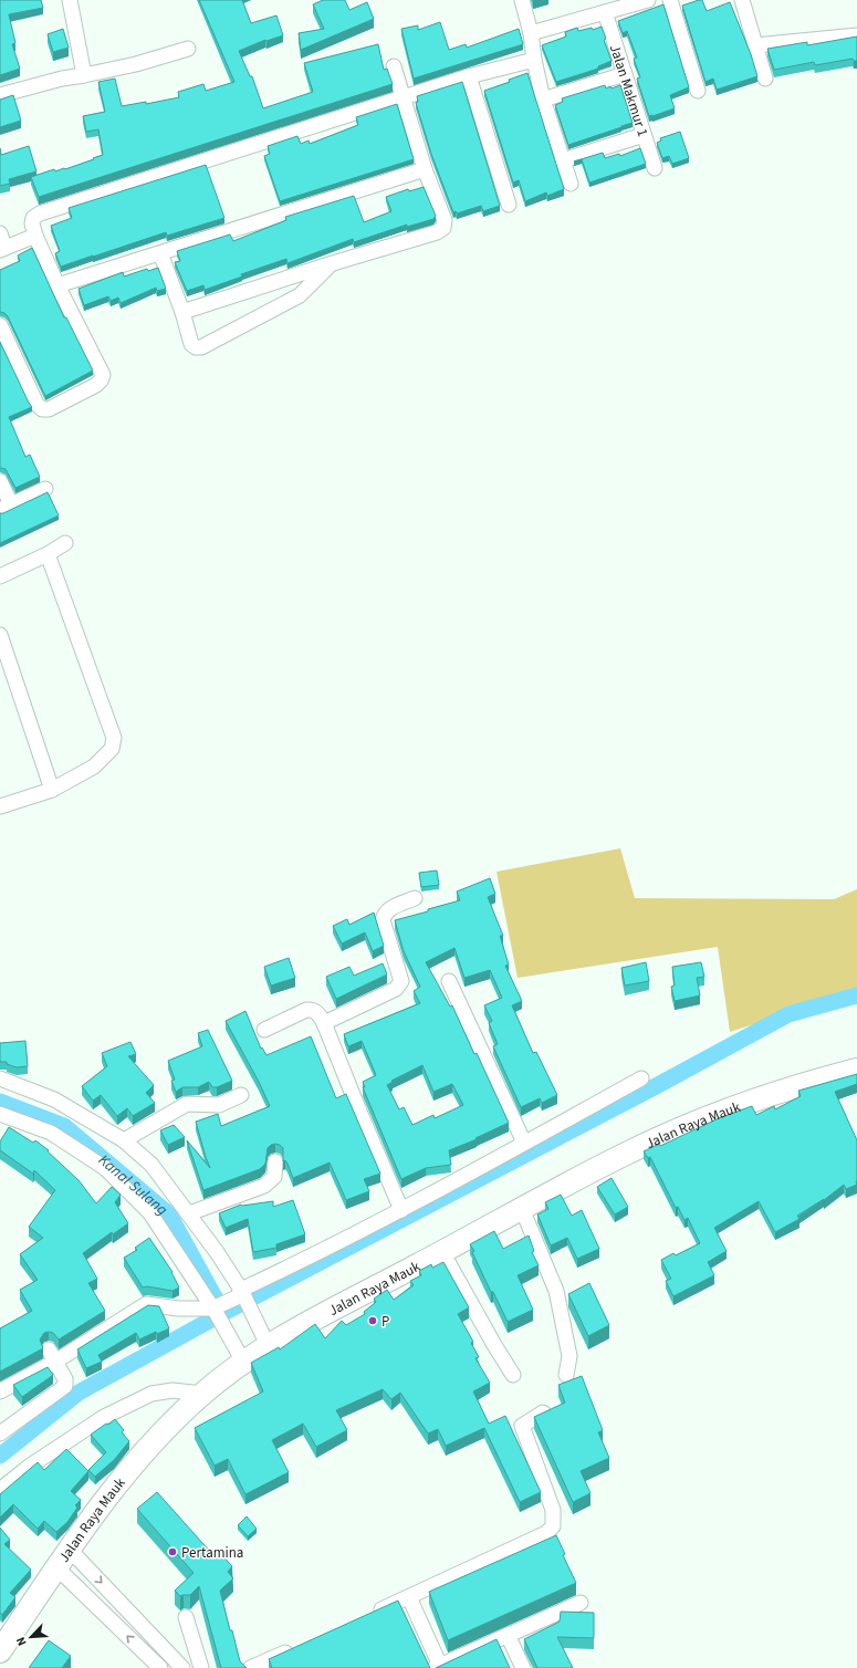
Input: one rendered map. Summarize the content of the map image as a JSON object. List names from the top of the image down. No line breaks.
{"streets":{"main road":["Jalan Raya Mauk"],"street":["Jalan Makmur 1"]},"water":["Kanal Sulang"],"places":["P","Pertamina"],"north":"bottom left"}
